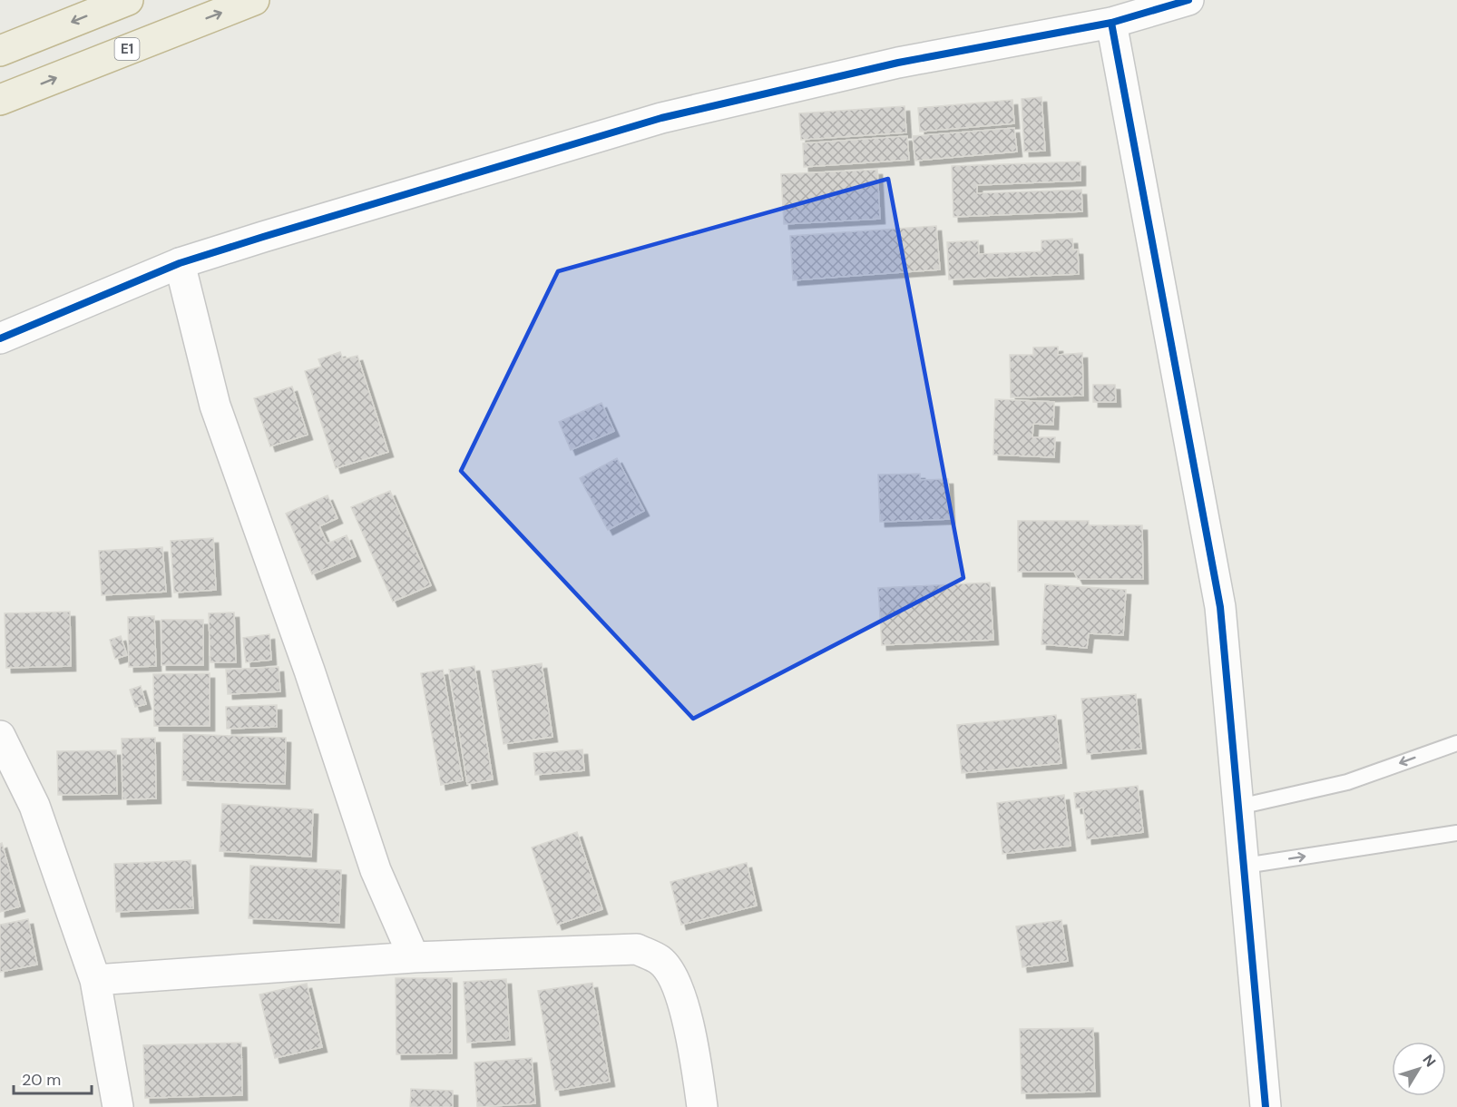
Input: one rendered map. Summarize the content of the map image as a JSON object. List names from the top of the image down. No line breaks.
{"streets":{"highway":["E1"]},"scale_bar":"20 m","north":"top right"}
